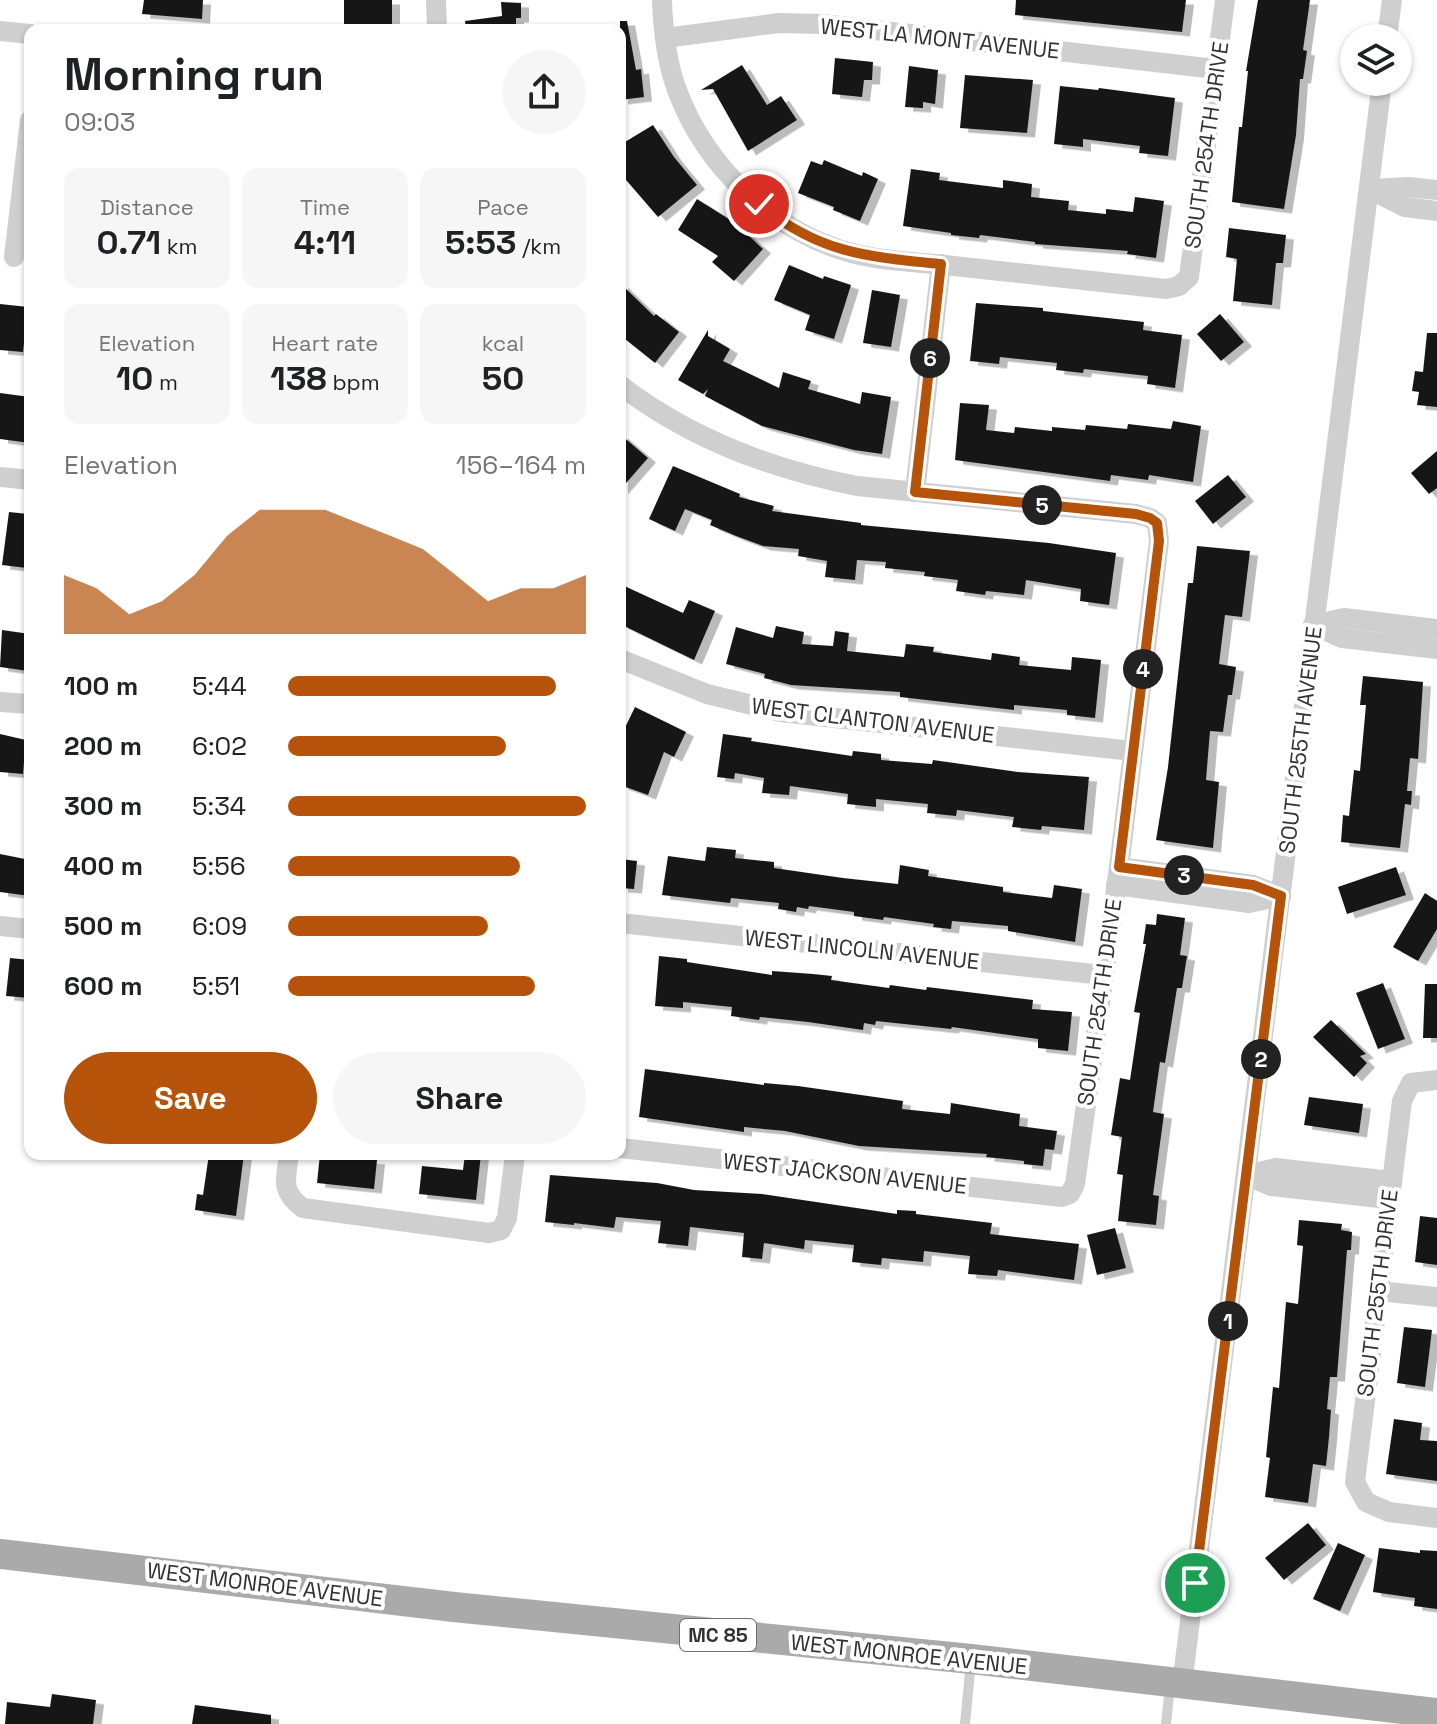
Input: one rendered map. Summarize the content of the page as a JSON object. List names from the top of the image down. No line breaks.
{"streets":{"main road":["WEST MONROE AVENUE","MC 85"],"street":["WEST LA MONT AVENUE","SOUTH 254TH DRIVE","WEST CLANTON AVENUE","SOUTH 255TH AVENUE","WEST LINCOLN AVENUE","WEST JACKSON AVENUE","SOUTH 255TH DRIVE"]},"crossings":[["WEST LA MONT AVENUE","SOUTH 254TH DRIVE"],["SOUTH 254TH DRIVE","WEST CLANTON AVENUE"],["SOUTH 254TH DRIVE","WEST LINCOLN AVENUE"],["SOUTH 254TH DRIVE","WEST JACKSON AVENUE"],["SOUTH 255TH AVENUE","WEST MONROE AVENUE"]],"page":{"heading":["Morning run","09:03"],"stats":[["Distance","0.71 km"],["Time","4:11"],["Pace","5:53 /km"],["Elevation","10 m"],["Heart rate","138 bpm"],["kcal","50"]],"pins":["6","5","4","3","2","1"],"chart":["Elevation","156–164 m"],"list":[{"name":"100 m","note":"5:44"},{"name":"200 m","note":"6:02"},{"name":"300 m","note":"5:34"},{"name":"400 m","note":"5:56"},{"name":"500 m","note":"6:09"},{"name":"600 m","note":"5:51"}],"buttons":["Save","Share"]}}
